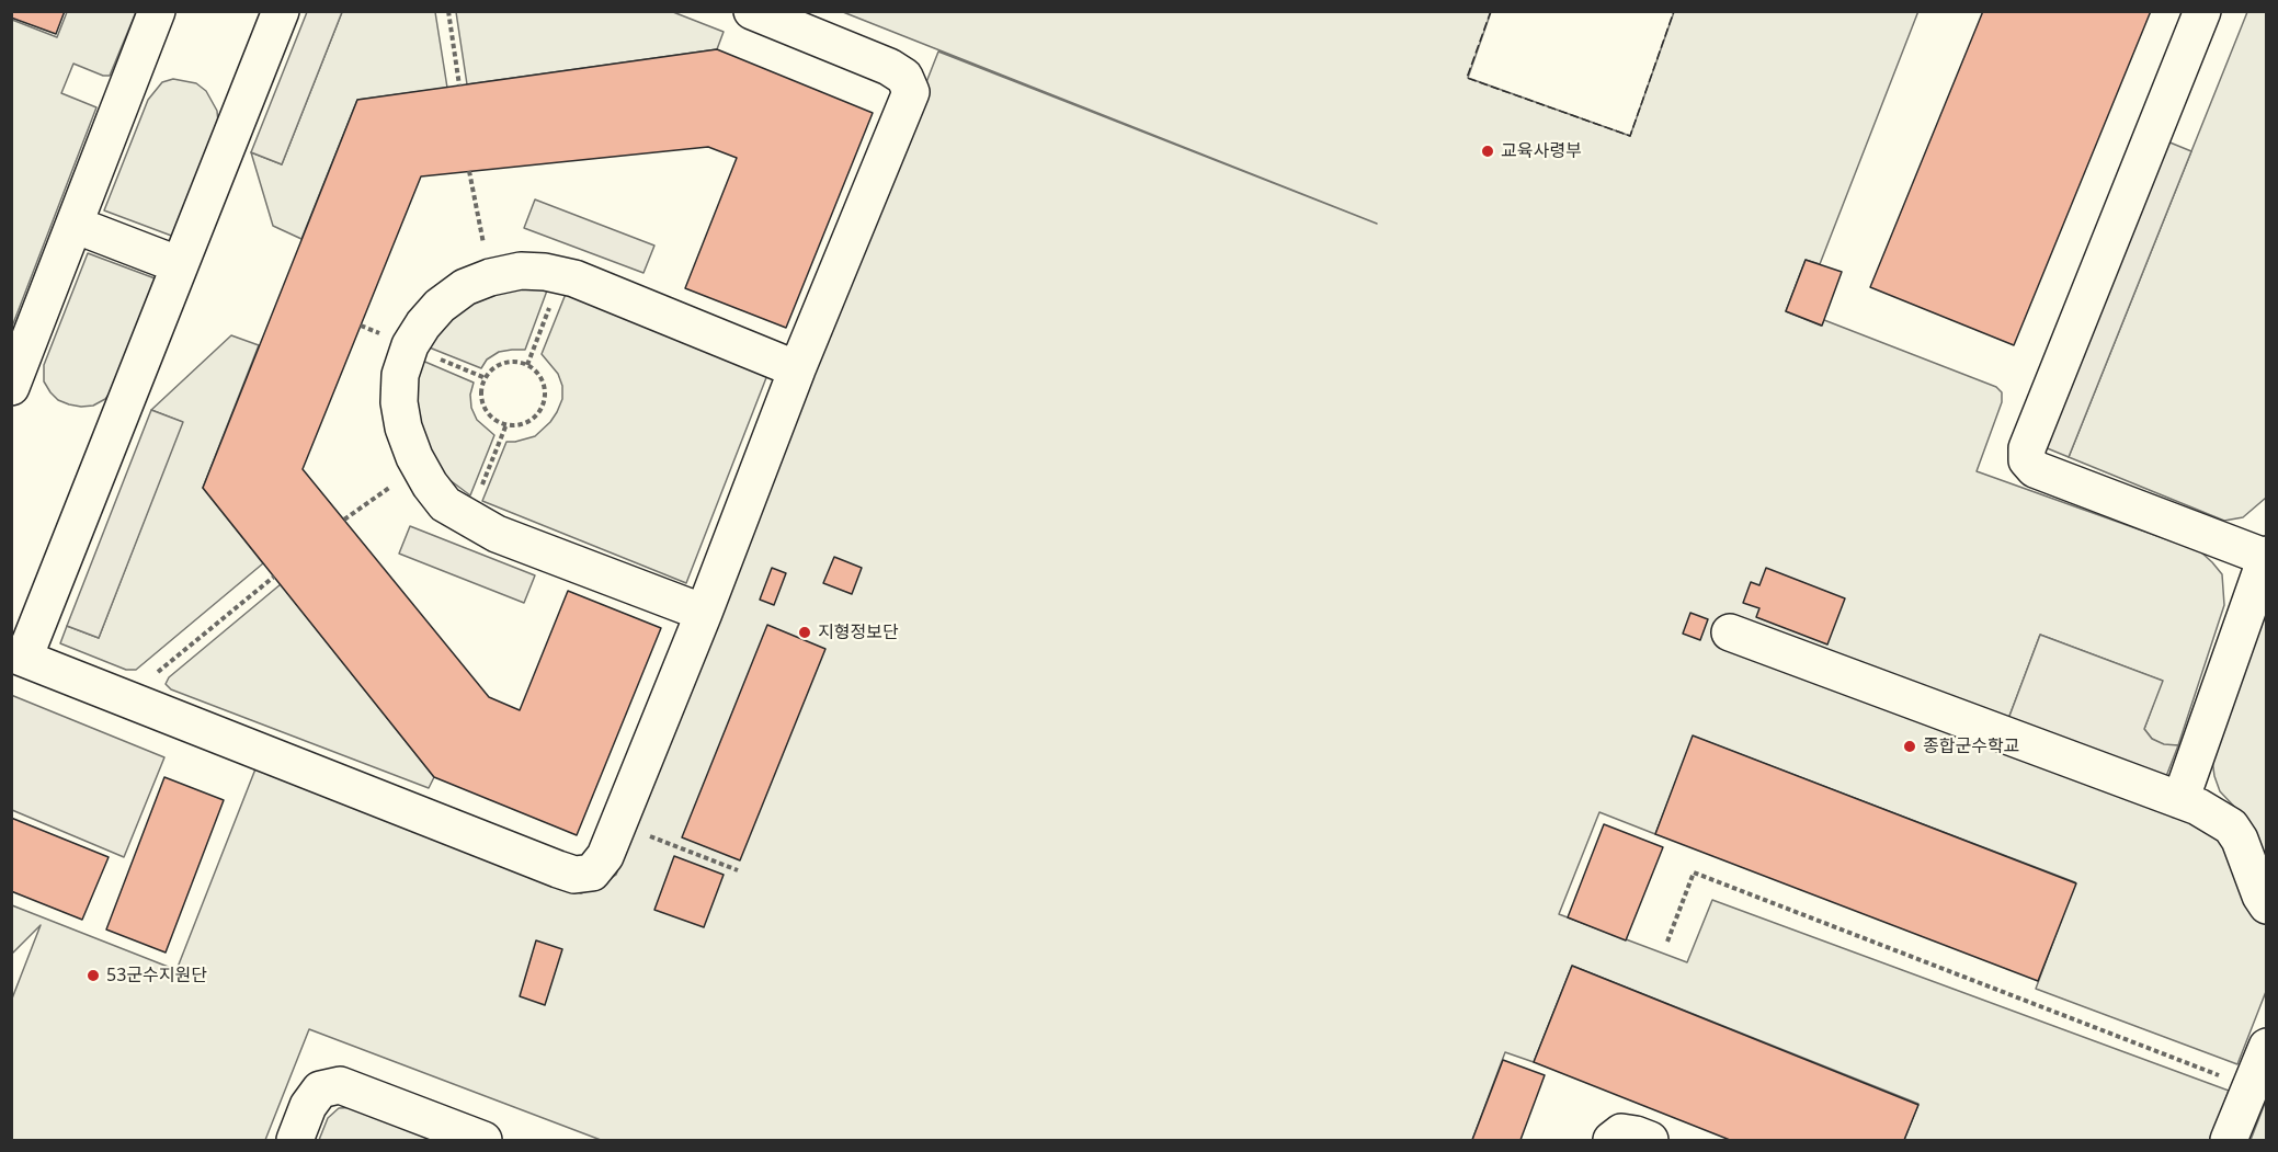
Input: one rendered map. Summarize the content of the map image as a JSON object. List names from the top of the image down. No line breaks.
{"places":["교육사령부","지형정보단","종합군수학교","53군수지원단"]}
